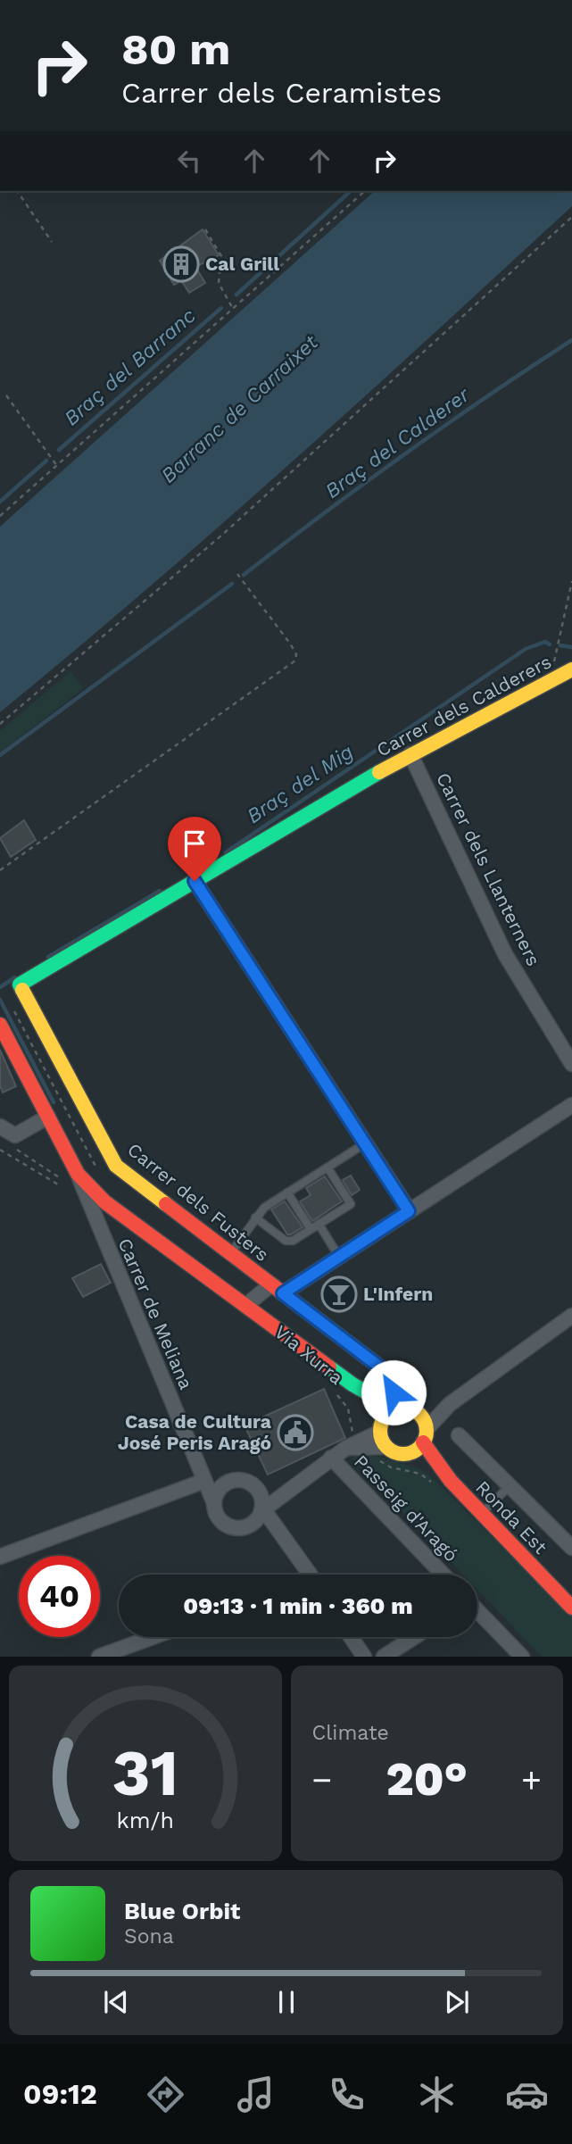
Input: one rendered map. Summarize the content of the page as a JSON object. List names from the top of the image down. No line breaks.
{"streets":{"street":["Carrer dels Calderers","Carrer dels Llanterners","Carrer dels Fusters","Carrer de Meliana","Passeig d'Aragó","Ronda Est"],"path":["Via Xurra"]},"crossings":[["Carrer dels Calderers","Carrer dels Llanterners"],["Carrer dels Calderers","Carrer dels Fusters"],["Carrer dels Fusters","Ronda Est"]],"water":["Braç del Barranc","Barranc de Carraixet","Braç del Calderer","Braç del Mig"],"places":{"building":["Cal Grill"],"bar":["L'Infern"],"public building":["Casa de Cultura José Peris Aragó"]},"page":{"turn":["80 m","Carrer dels Ceramistes"],"limit":"40","trip":"09:13 · 1 min · 360 m","tile":"Climate","heat":["−","20°","+"],"song":["Blue Orbit","Sona"],"tabs":"09:12","gauge":["31","km/h"]}}
